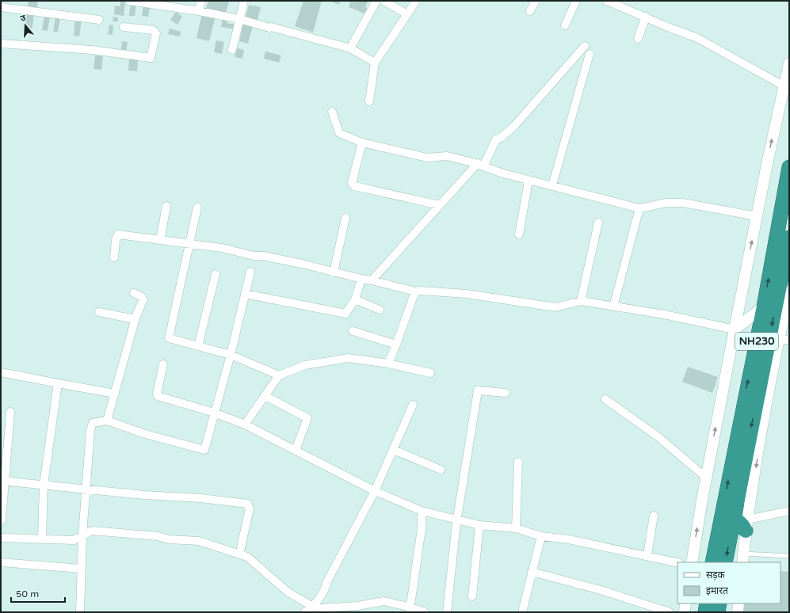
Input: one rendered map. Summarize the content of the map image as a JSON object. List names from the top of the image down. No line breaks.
{"streets":{"highway":["NH230"]},"legend":["सड़क","इमारत"],"scale_bar":"50 m","north":"top"}
